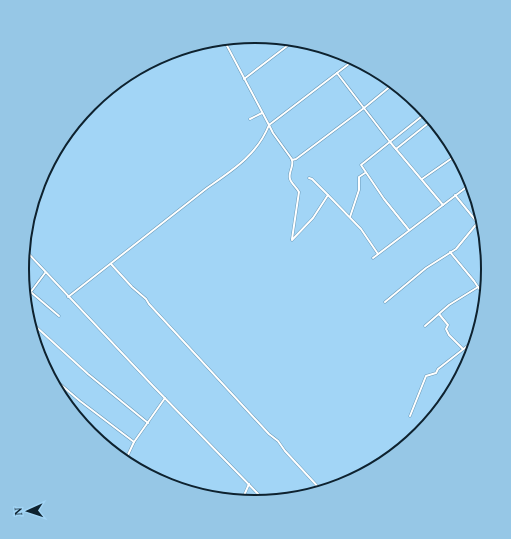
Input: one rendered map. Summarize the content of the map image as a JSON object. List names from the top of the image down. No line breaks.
{"north":"left"}
